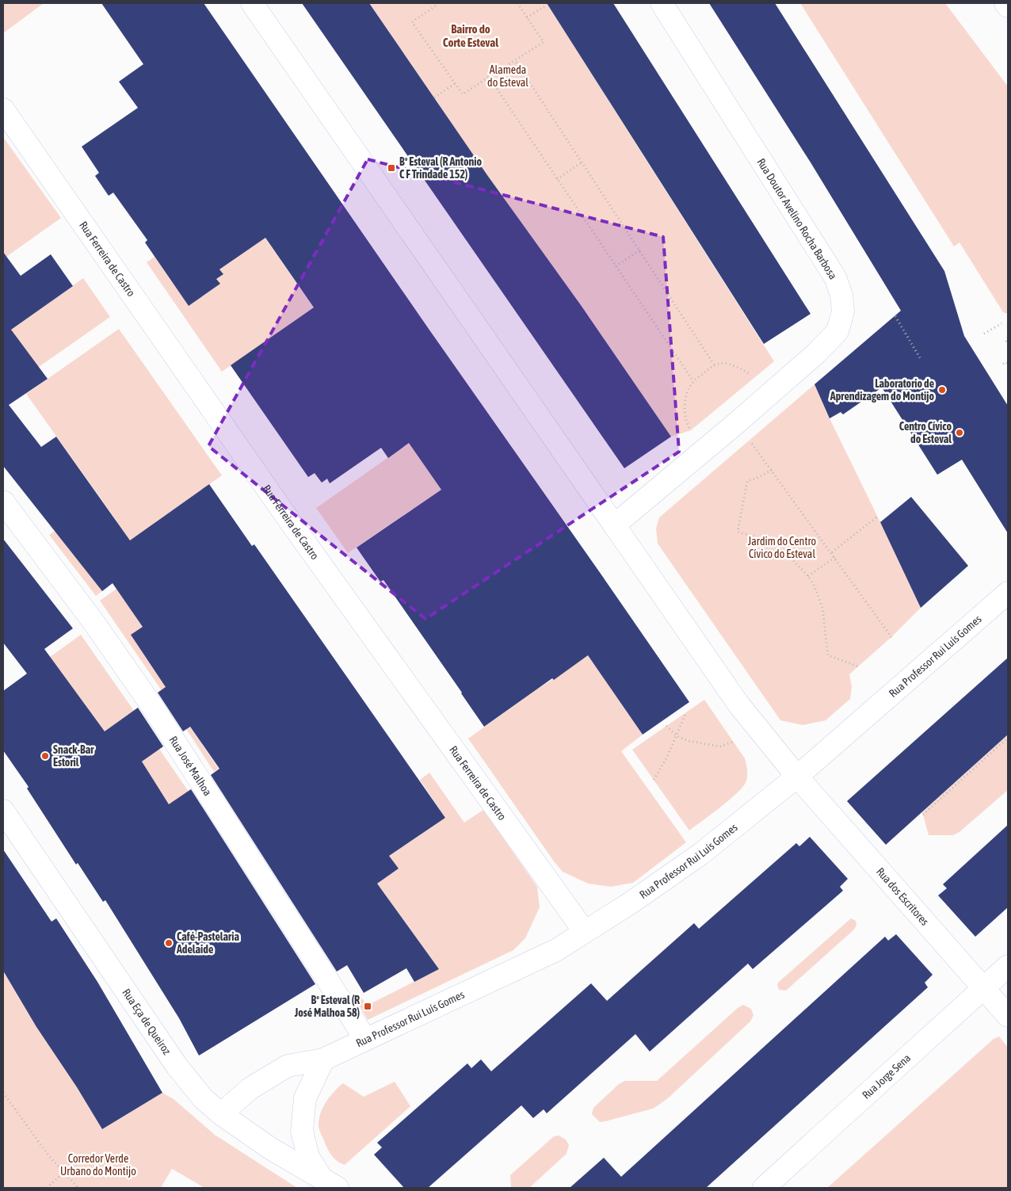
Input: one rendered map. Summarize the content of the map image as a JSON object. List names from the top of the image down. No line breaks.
{"streets":{"street":["Rua Doutor Avelino Rocha Barbosa","Rua Ferreira de Castro","Rua Professor Rui Luís Gomes","Rua José Malhoa","Rua dos Escritores","Rua Eça de Queiroz","Rua Jorge Sena"]},"crossings":[["Rua Doutor Avelino Rocha Barbosa","Rua dos Escritores"],["Rua Ferreira de Castro","Rua Professor Rui Luís Gomes"],["Rua Professor Rui Luís Gomes","Rua José Malhoa"],["Rua Professor Rui Luís Gomes","Rua dos Escritores"],["Rua Professor Rui Luís Gomes","Rua Eça de Queiroz"],["Rua dos Escritores","Rua Jorge Sena"]],"districts":["Bairro do Corte Esteval"],"parks":["Alameda do Esteval","Jardim do Centro Cívico do Esteval","Corredor Verde Urbano do Montijo"],"places":{"transit":["Bº Esteval (R Antonio C F Trindade 152)","Bº Esteval (R José Malhoa 58)"],"other":["Laboratorio de Aprendizagem do Montijo","Centro Cívico do Esteval","Snack-Bar Estoril","Café-Pastelaria Adelaide"]}}
